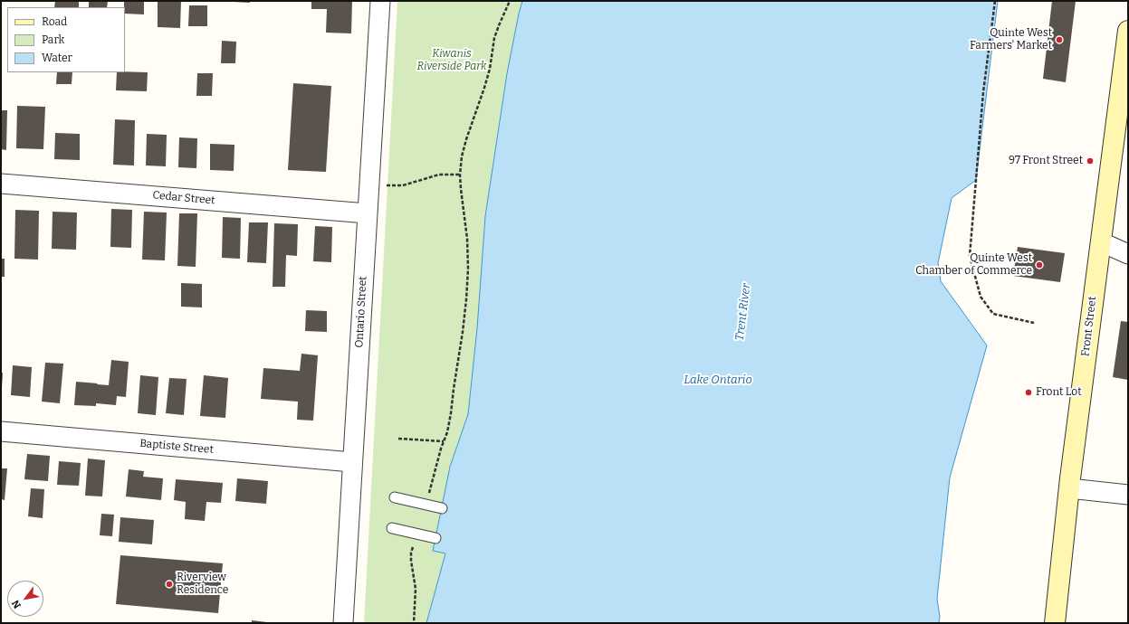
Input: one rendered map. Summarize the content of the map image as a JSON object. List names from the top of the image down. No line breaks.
{"streets":{"street":["Cedar Street","Ontario Street","Front Street","Baptiste Street"]},"crossings":[["Cedar Street","Ontario Street"],["Ontario Street","Baptiste Street"]],"water":["Trent River","Lake Ontario"],"parks":["Kiwanis Riverside Park"],"places":["Quinte West Farmers' Market","97 Front Street","Quinte West Chamber of Commerce","Front Lot","Riverview Residence"],"legend":["Road","Park","Water"],"north":"bottom left"}
